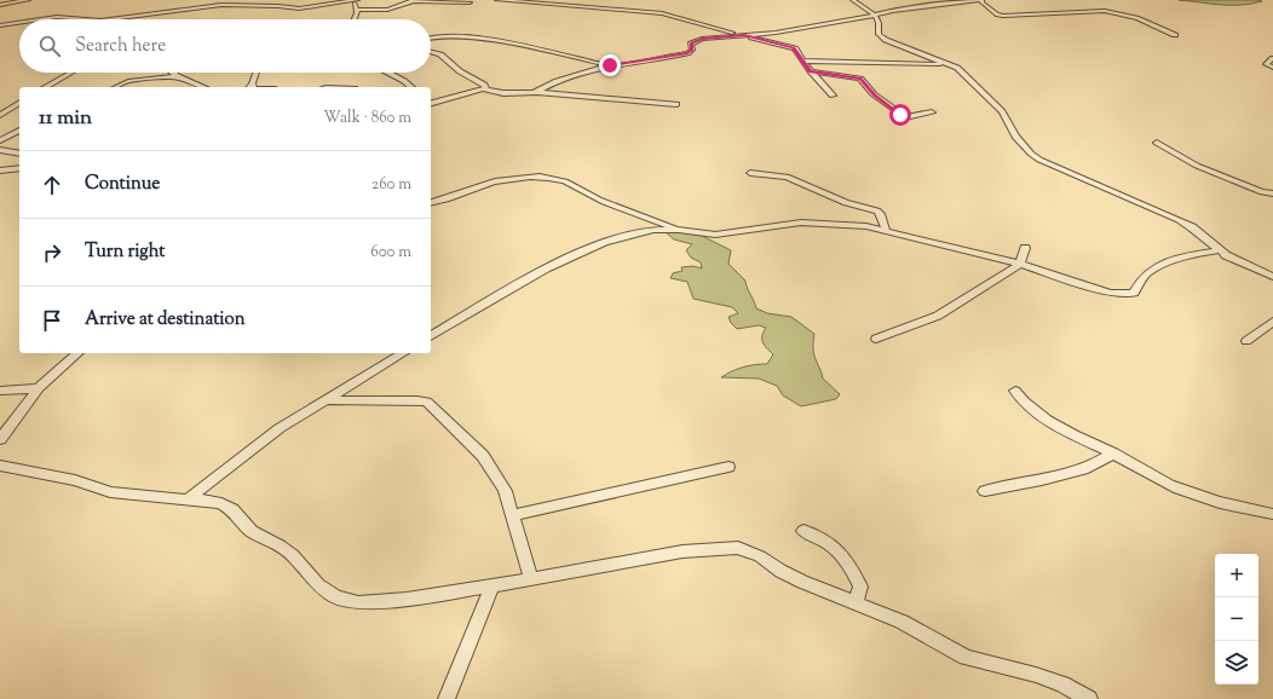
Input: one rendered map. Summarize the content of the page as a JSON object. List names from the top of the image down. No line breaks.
{"page":{"search":"Search here","heading":["11 min","Walk · 860 m"],"list":[["Continue","260 m"],["Turn right","600 m"],"Arrive at destination"],"map_buttons":["+","−"]}}
